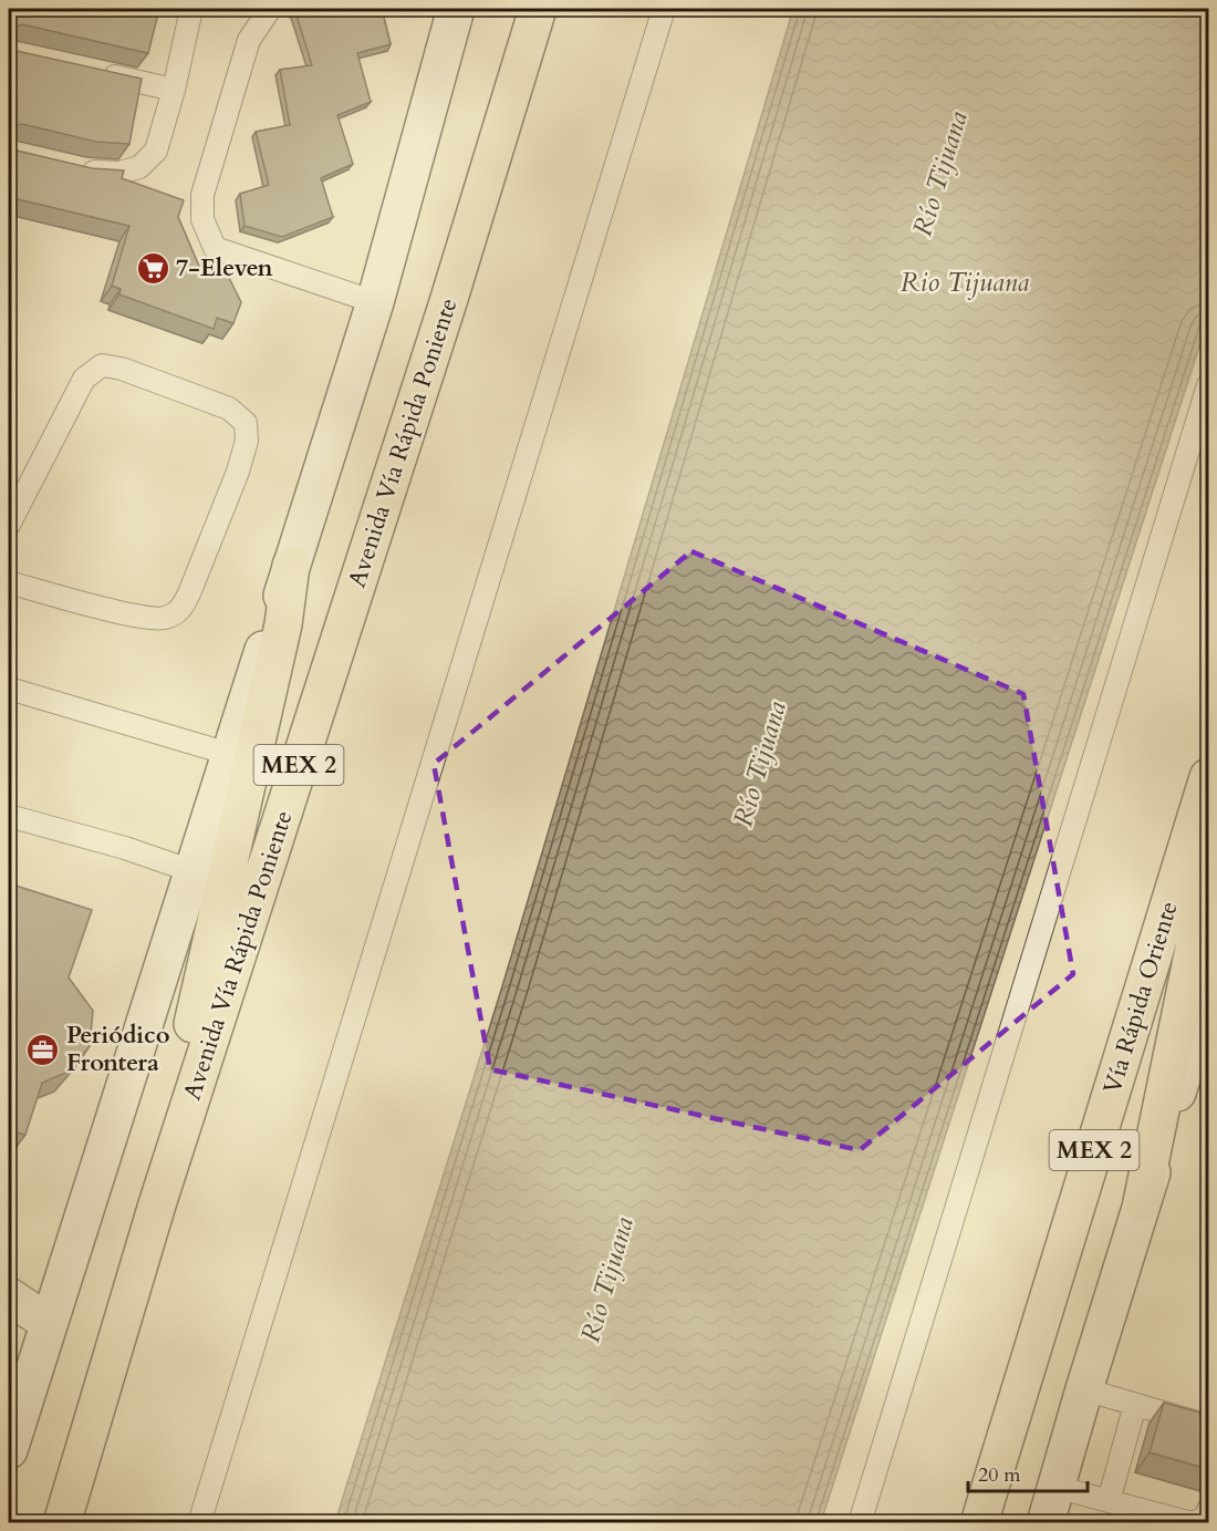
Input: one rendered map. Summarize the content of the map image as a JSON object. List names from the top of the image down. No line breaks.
{"streets":{"highway":["Avenida Vía Rápida Poniente","MEX 2","Vía Rápida Oriente"]},"water":["Río Tijuana","Rio Tijuana"],"places":{"supermarket":["7-Eleven"],"office":["Periódico Frontera"]},"scale_bar":"20 m"}
